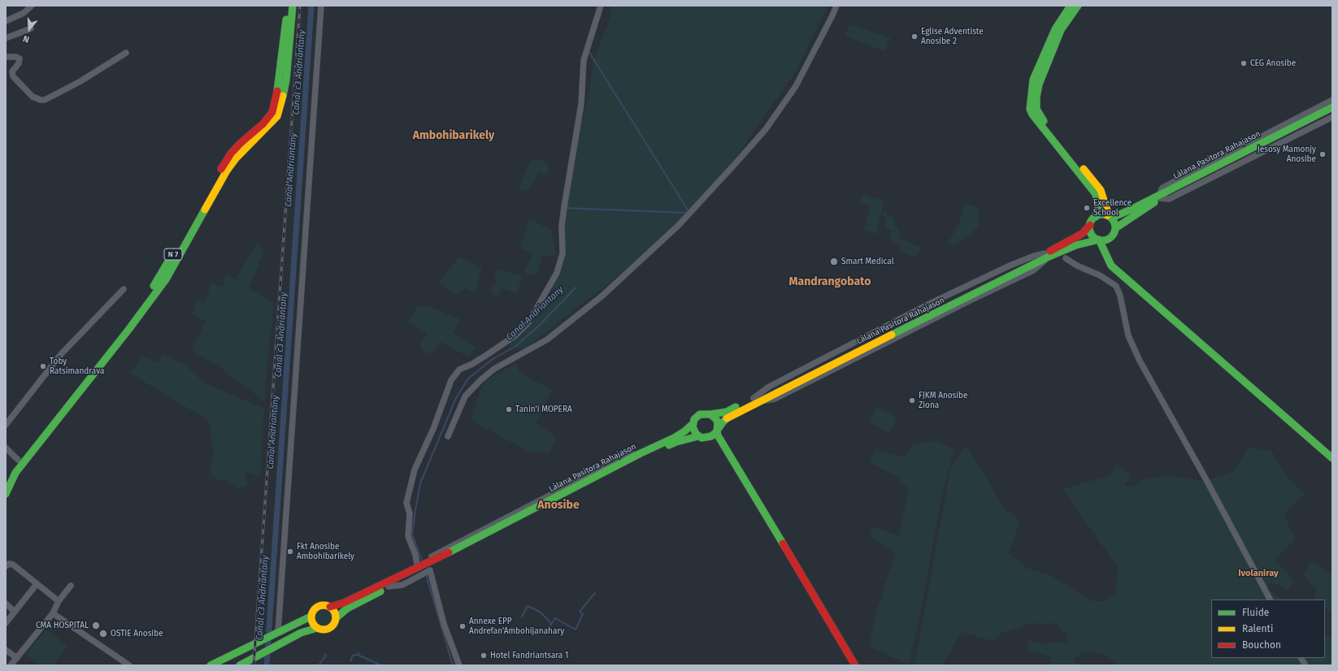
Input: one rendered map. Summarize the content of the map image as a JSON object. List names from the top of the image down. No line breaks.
{"streets":{"main road":["Làlana Pasitora Rahajason","N 7"]},"districts":["Ambohibarikely","Mandrangobato","Anosibe","Ivolaniray"],"water":["Canal c3 Andriantany","Canal Andriantany"],"places":["Eglise Adventiste Anosibe 2","CEG Anosibe","Jesosy Mamonjy Anosibe","Excellence School","Smart Medical","Toby Ratsimandrava","FJKM Anosibe Ziona","Tanin'i MOPERA","Fkt Anosibe Ambohibarikely","CMA HOSPITAL","Annexe EPP Andrefan'Ambohijanahary","OSTIE Anosibe","Hotel Fandriantsara 1"],"legend":["Fluide","Ralenti","Bouchon"],"north":"bottom"}
